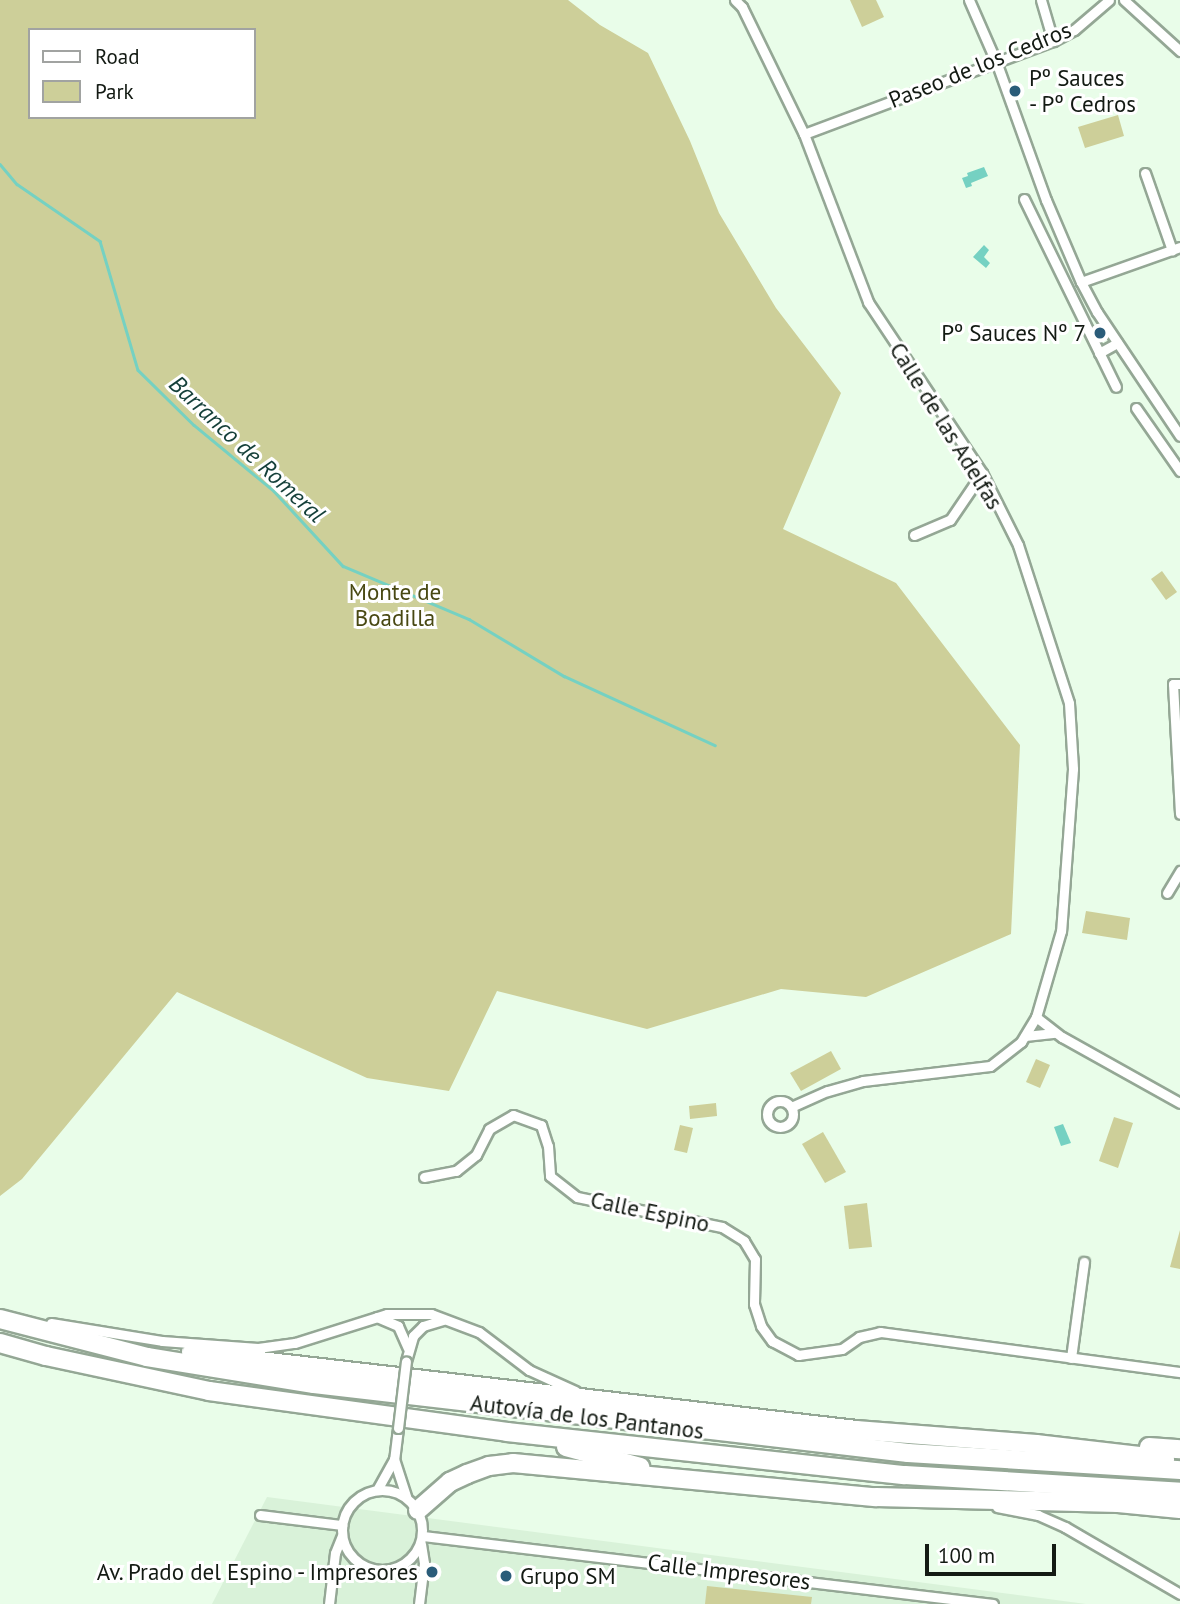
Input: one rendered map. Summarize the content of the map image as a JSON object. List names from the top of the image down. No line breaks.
{"streets":{"highway":["Autovía de los Pantanos"],"street":["Paseo de los Cedros","Calle de las Adelfas","Calle Espino","Calle Impresores"]},"crossings":[["Paseo de los Cedros","Calle de las Adelfas"]],"water":["Barranco de Romeral"],"parks":["Monte de Boadilla"],"places":["Pº Sauces - Pº Cedros","Pº Sauces Nº 7","Av. Prado del Espino - Impresores","Grupo SM"],"legend":["Road","Park"],"scale_bar":"100 m"}
